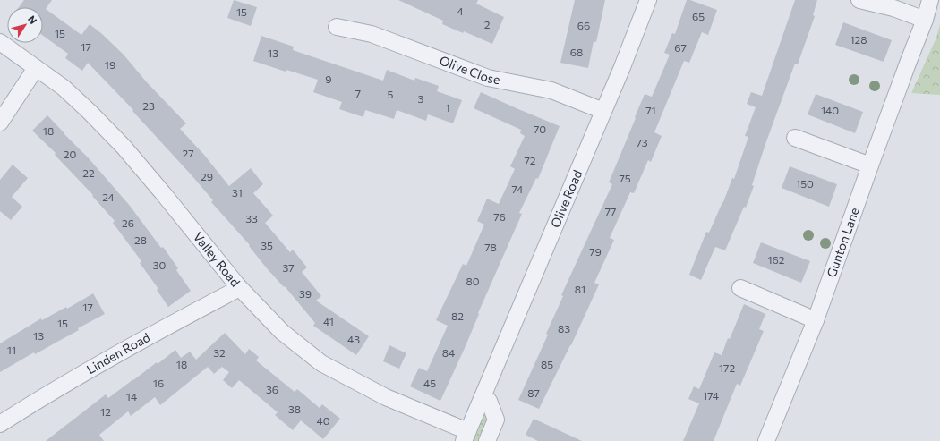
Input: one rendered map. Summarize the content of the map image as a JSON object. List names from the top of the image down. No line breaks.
{"streets":{"street":["Olive Close","Olive Road","Gunton Lane","Valley Road","Linden Road"]},"crossings":[["Olive Close","Olive Road"],["Olive Road","Valley Road"],["Valley Road","Linden Road"]],"house_numbers":["4","15","65","2","66","15","128","17","67","68","13","19","9","7","5","3","23","1","71","140","70","18","73","27","20","72","22","29","75","150","74","31","24","77","76","33","26","28","35","78","79","162","30","37","80","81","39","17","82","41","15","83","13","43","11","32","84","18","85","172","16","45","36","87","174","14","38","12","40"],"north":"top right"}
